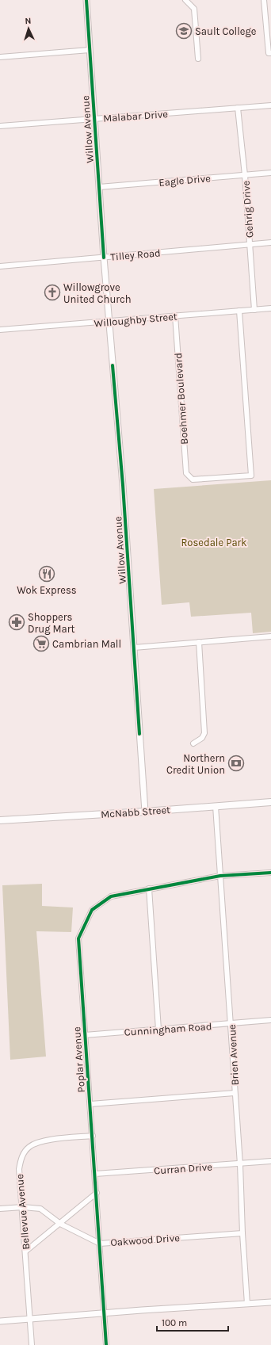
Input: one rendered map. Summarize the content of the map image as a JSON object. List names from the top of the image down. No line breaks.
{"streets":{"main road":["McNabb Street"],"street":["Malabar Drive","Willow Avenue","Eagle Drive","Gehrig Drive","Tilley Road","Willoughby Street","Boehmer Boulevard","Cunningham Road","Brien Avenue","Poplar Avenue","Curran Drive","Bellevue Avenue","Oakwood Drive"]},"crossings":[["Malabar Drive","Willow Avenue"],["Malabar Drive","Gehrig Drive"],["Willow Avenue","Eagle Drive"],["Willow Avenue","Tilley Road"],["Willow Avenue","Willoughby Street"],["Willow Avenue","McNabb Street"],["Eagle Drive","Gehrig Drive"],["Gehrig Drive","Tilley Road"],["Gehrig Drive","Willoughby Street"],["Willoughby Street","Boehmer Boulevard"],["McNabb Street","Brien Avenue"],["Cunningham Road","Brien Avenue"],["Cunningham Road","Poplar Avenue"],["Brien Avenue","Poplar Avenue"],["Brien Avenue","Curran Drive"],["Brien Avenue","Oakwood Drive"],["Poplar Avenue","Curran Drive"],["Poplar Avenue","Bellevue Avenue"],["Poplar Avenue","Oakwood Drive"],["Bellevue Avenue","Oakwood Drive"]],"parks":["Rosedale Park"],"places":{"school or university":["Sault College"],"church":["Willowgrove United Church"],"restaurant":["Wok Express"],"pharmacy":["Shoppers Drug Mart"],"supermarket":["Cambrian Mall"],"bank":["Northern Credit Union"]},"scale_bar":"100 m","north":"top"}
